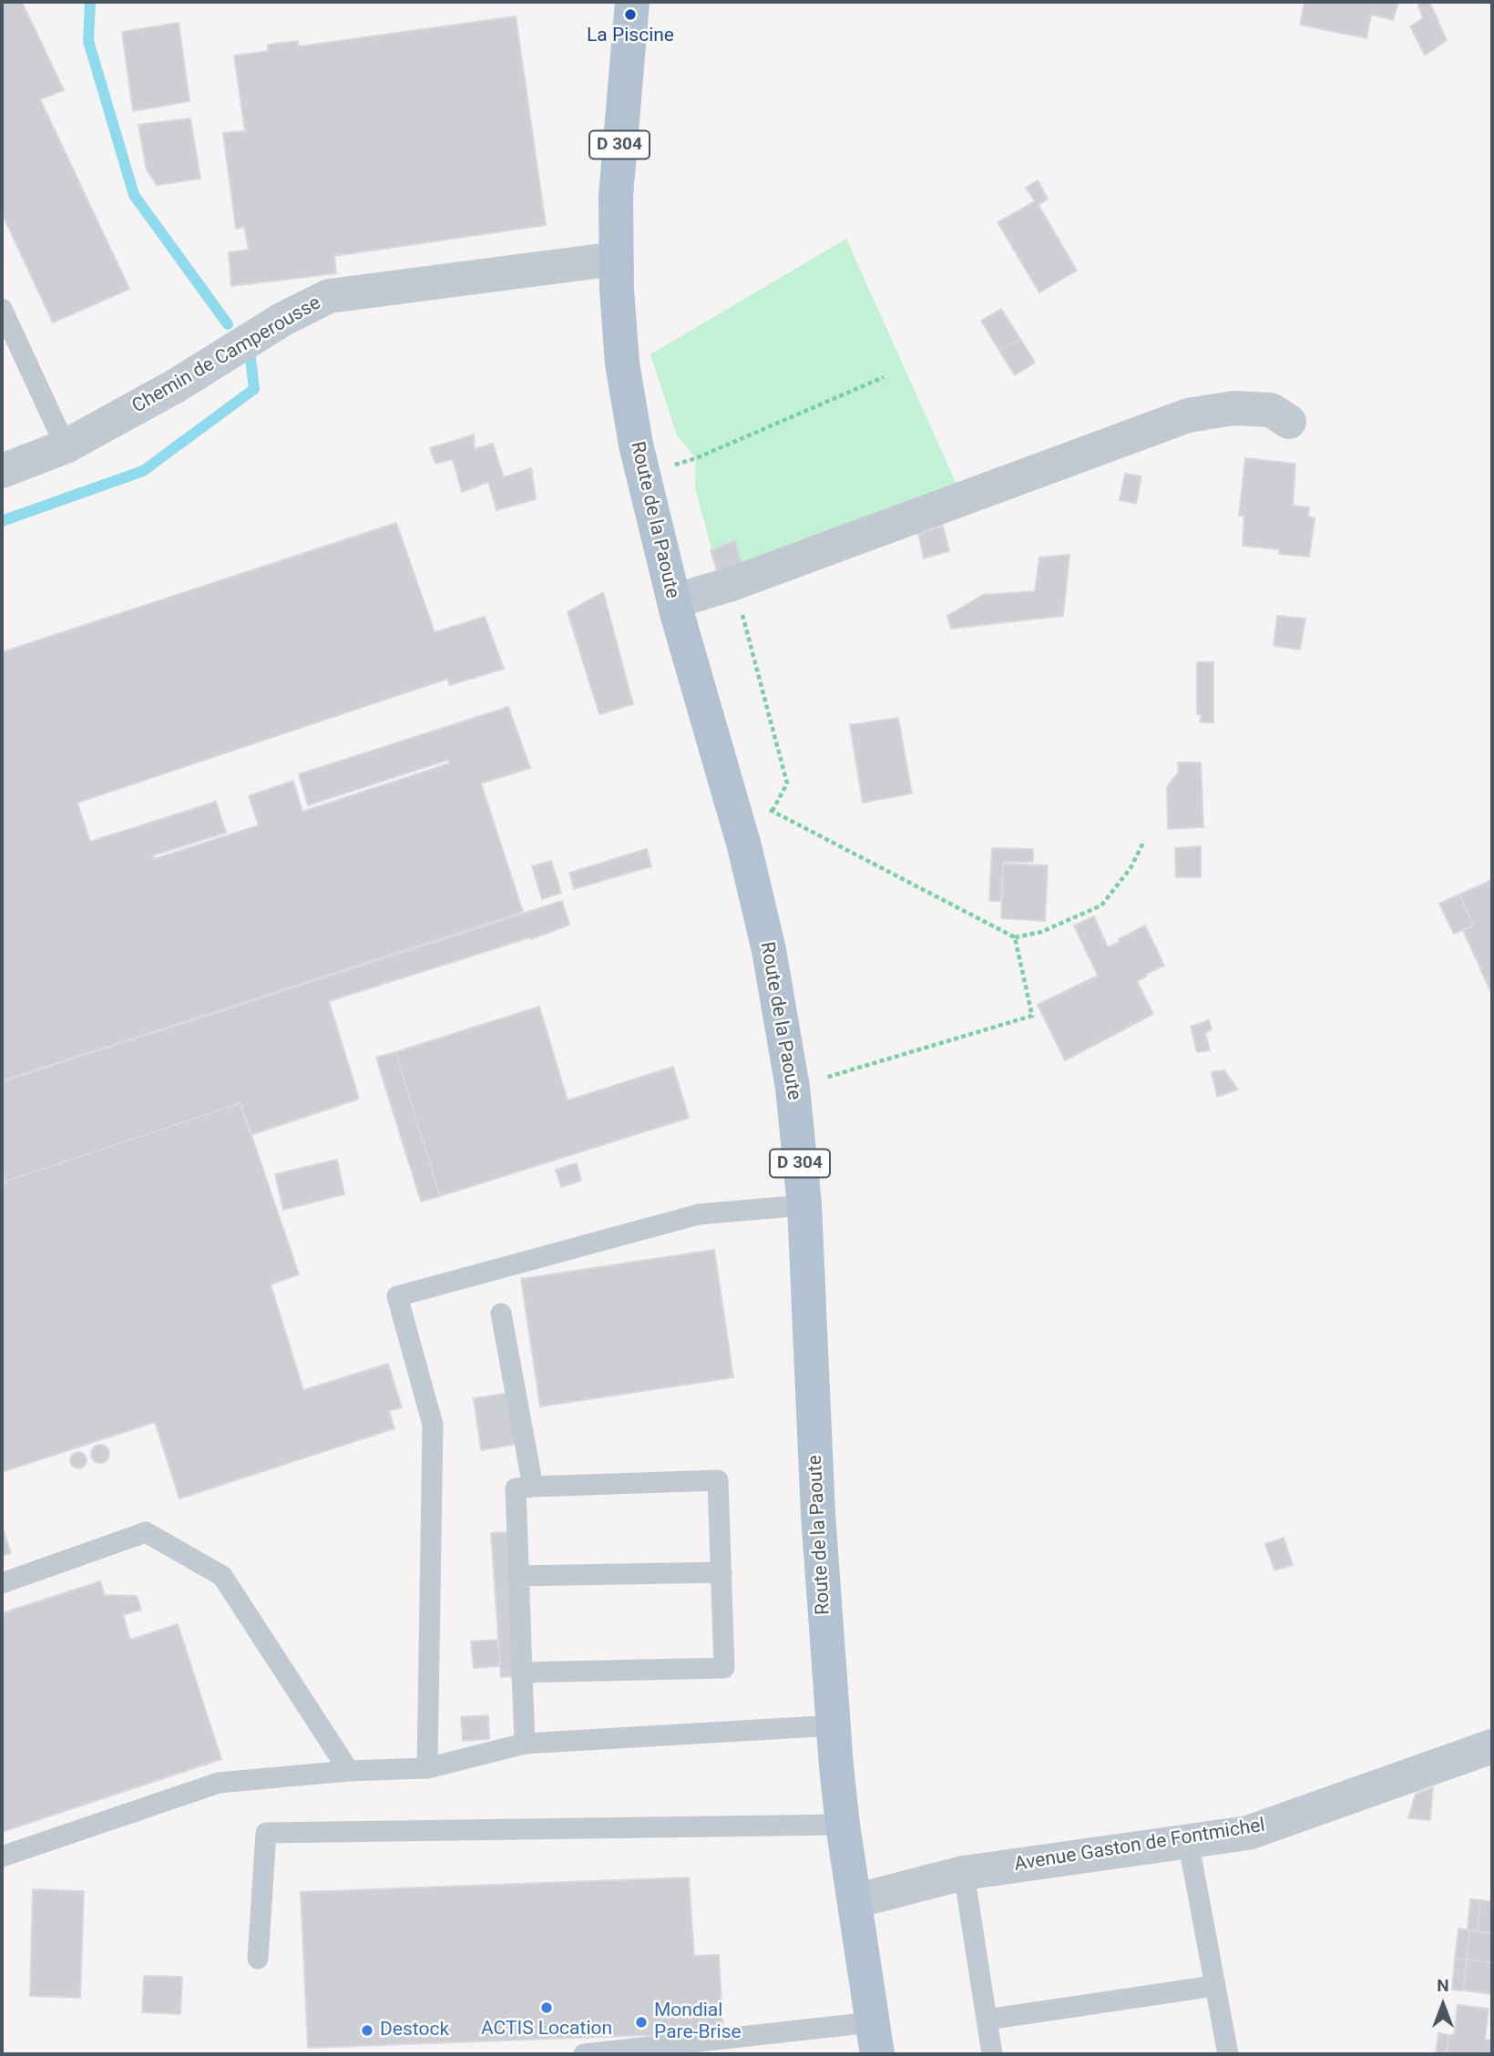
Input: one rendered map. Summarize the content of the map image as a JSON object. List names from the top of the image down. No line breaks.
{"streets":{"main road":["D 304","Route de la Paoute"],"street":["Chemin de Camperousse","Avenue Gaston de Fontmichel"]},"crossings":[["Chemin de Camperousse","Route de la Paoute"],["Route de la Paoute","Avenue Gaston de Fontmichel"]],"places":["La Piscine","ACTIS Location","Mondial Pare-Brise","Destock"],"north":"top"}
